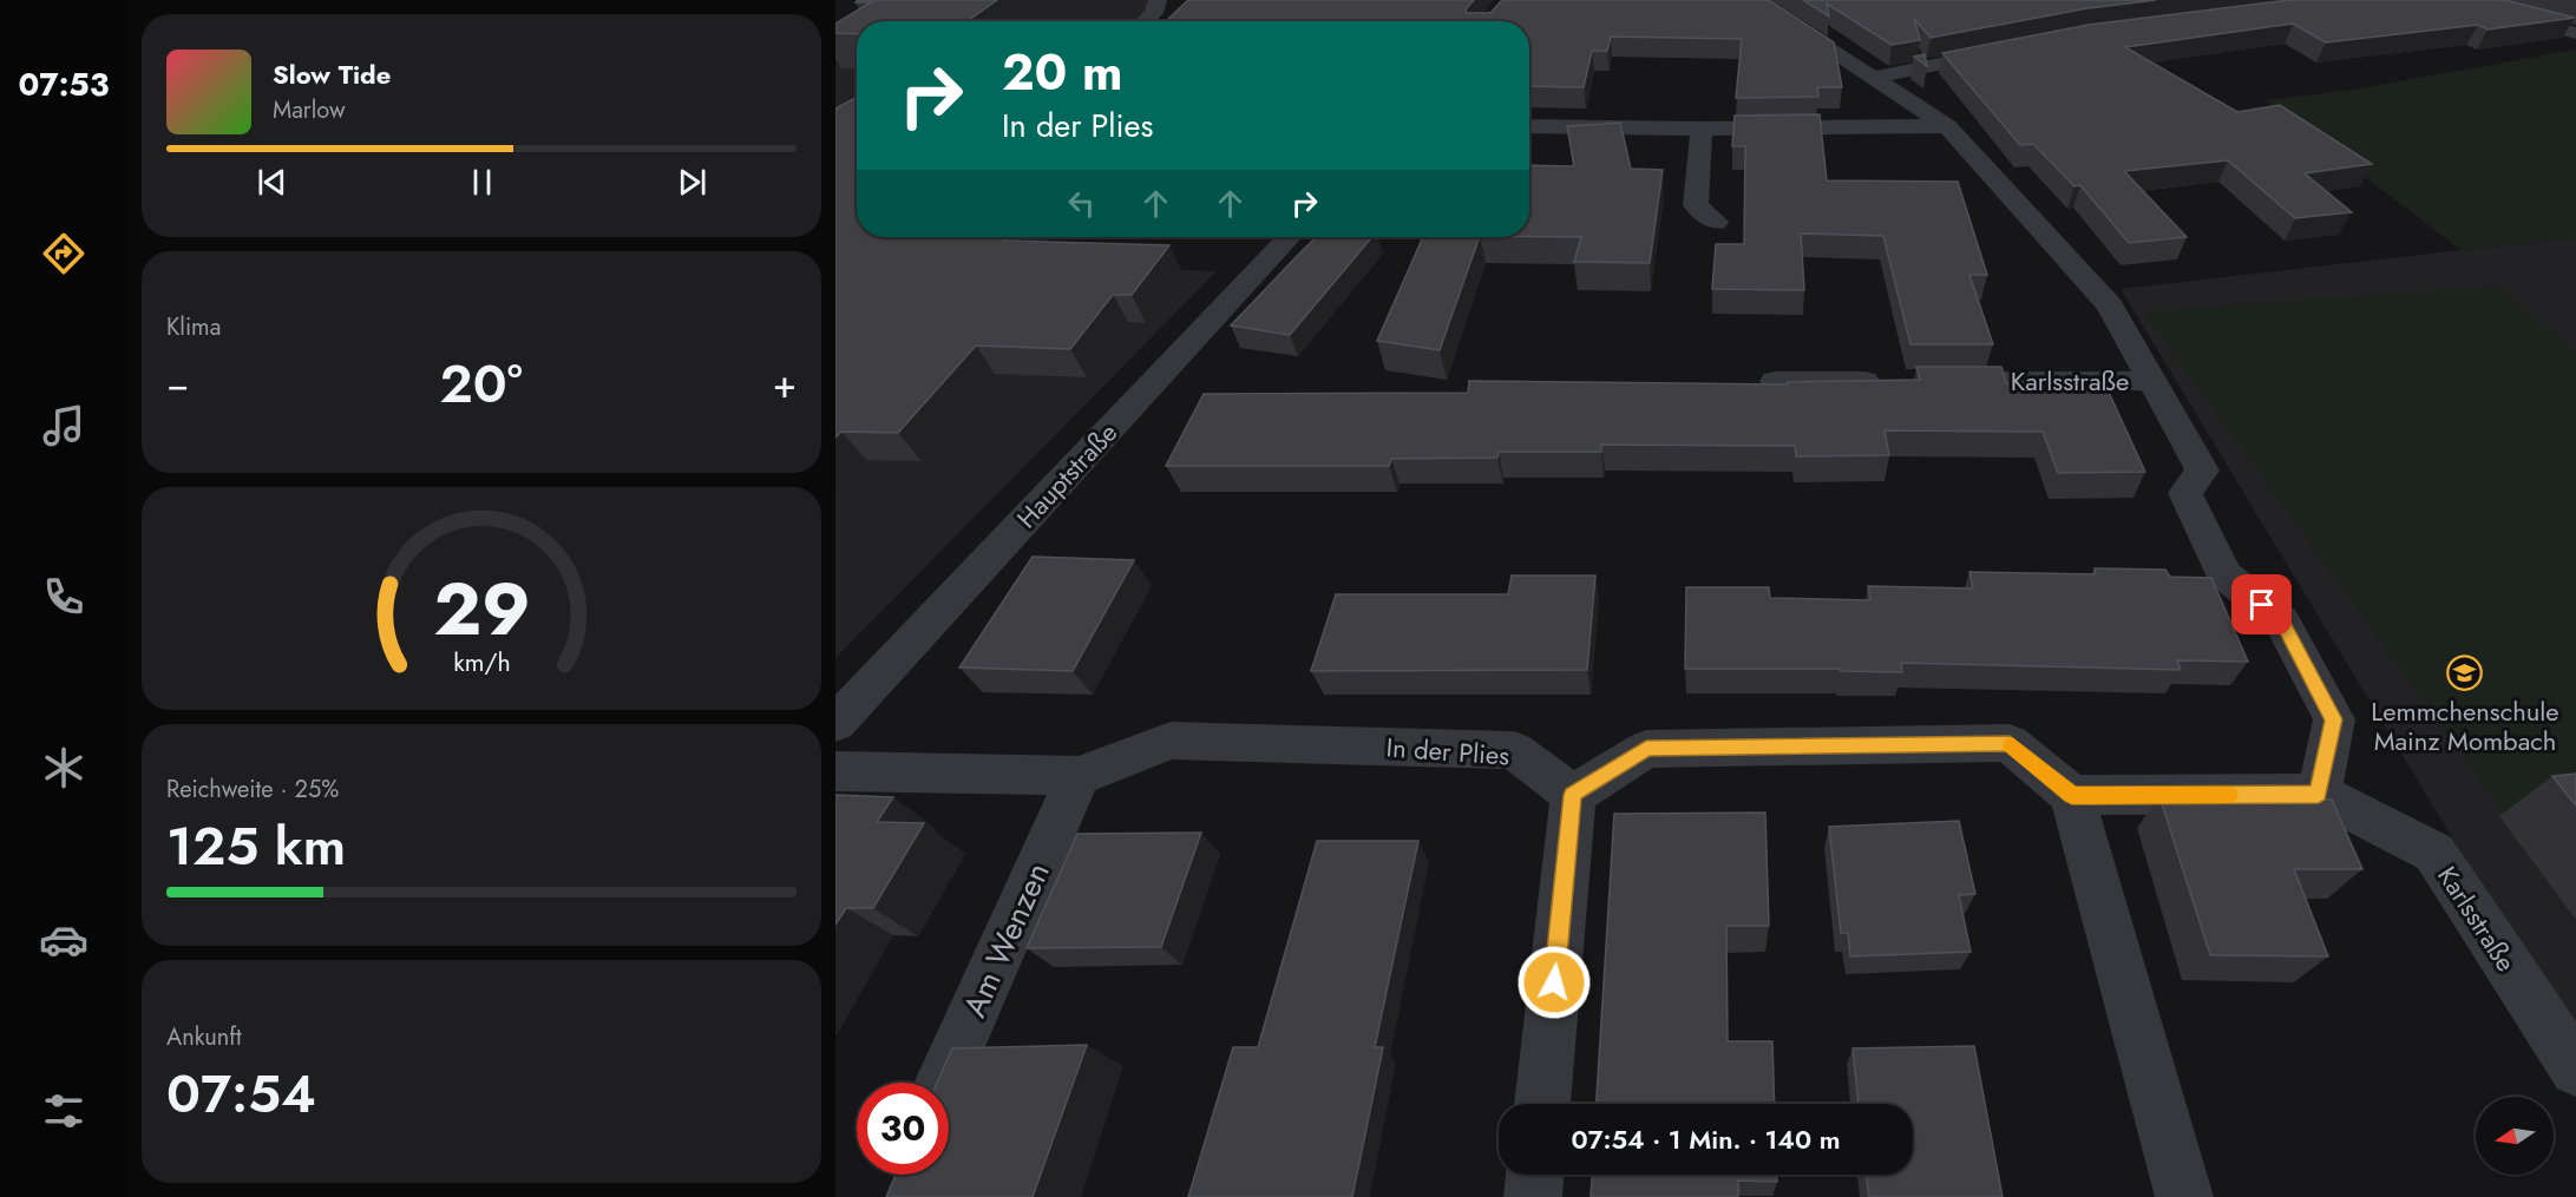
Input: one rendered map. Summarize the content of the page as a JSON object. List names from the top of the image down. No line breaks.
{"streets":{"street":["Karlsstraße","Hauptstraße","In der Plies","Am Wenzen"]},"crossings":[["In der Plies","Am Wenzen"]],"places":{"school or university":["Lemmchenschule Mainz Mombach"]},"north":"left","page":{"tabs":"07:53","turn":["20 m","In der Plies"],"song":["Slow Tide","Marlow"],"tile":["Klima",["Reichweite · 25%","125 km"],["Ankunft","07:54"]],"heat":["−","20°","+"],"limit":"30","trip":"07:54 · 1 Min. · 140 m","gauge":["29","km/h"]}}
